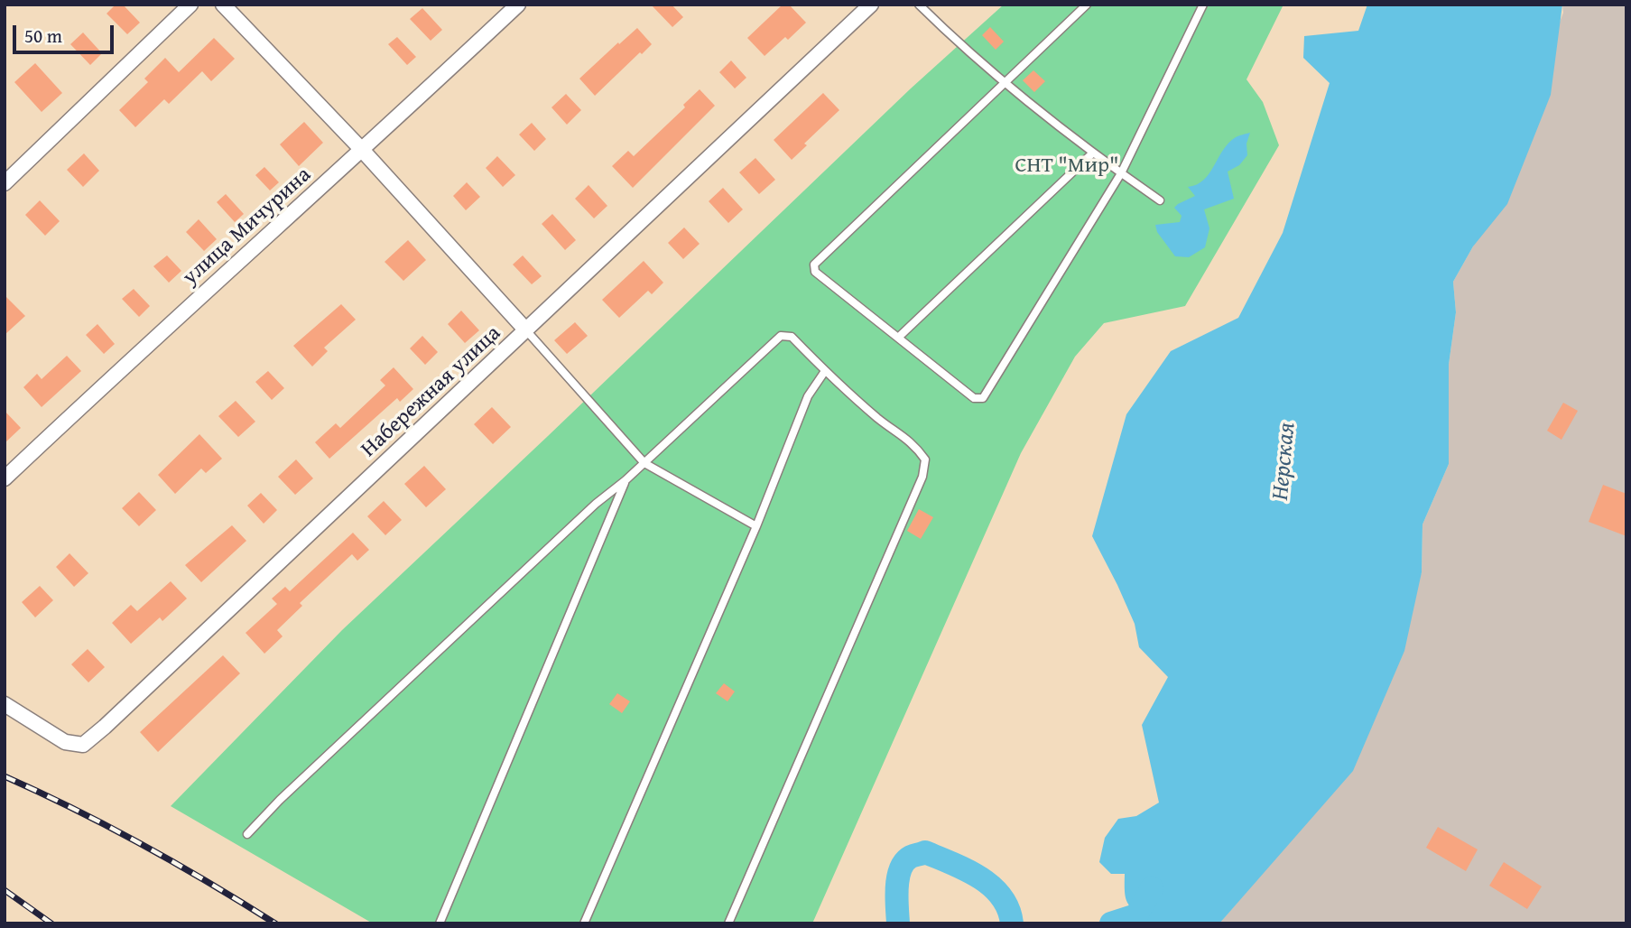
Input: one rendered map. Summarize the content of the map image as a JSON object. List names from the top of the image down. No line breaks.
{"streets":{"street":["улица Мичурина","Набережная улица"]},"water":["Нерская"],"parks":["СНТ \"Мир\""],"scale_bar":"50 m"}
